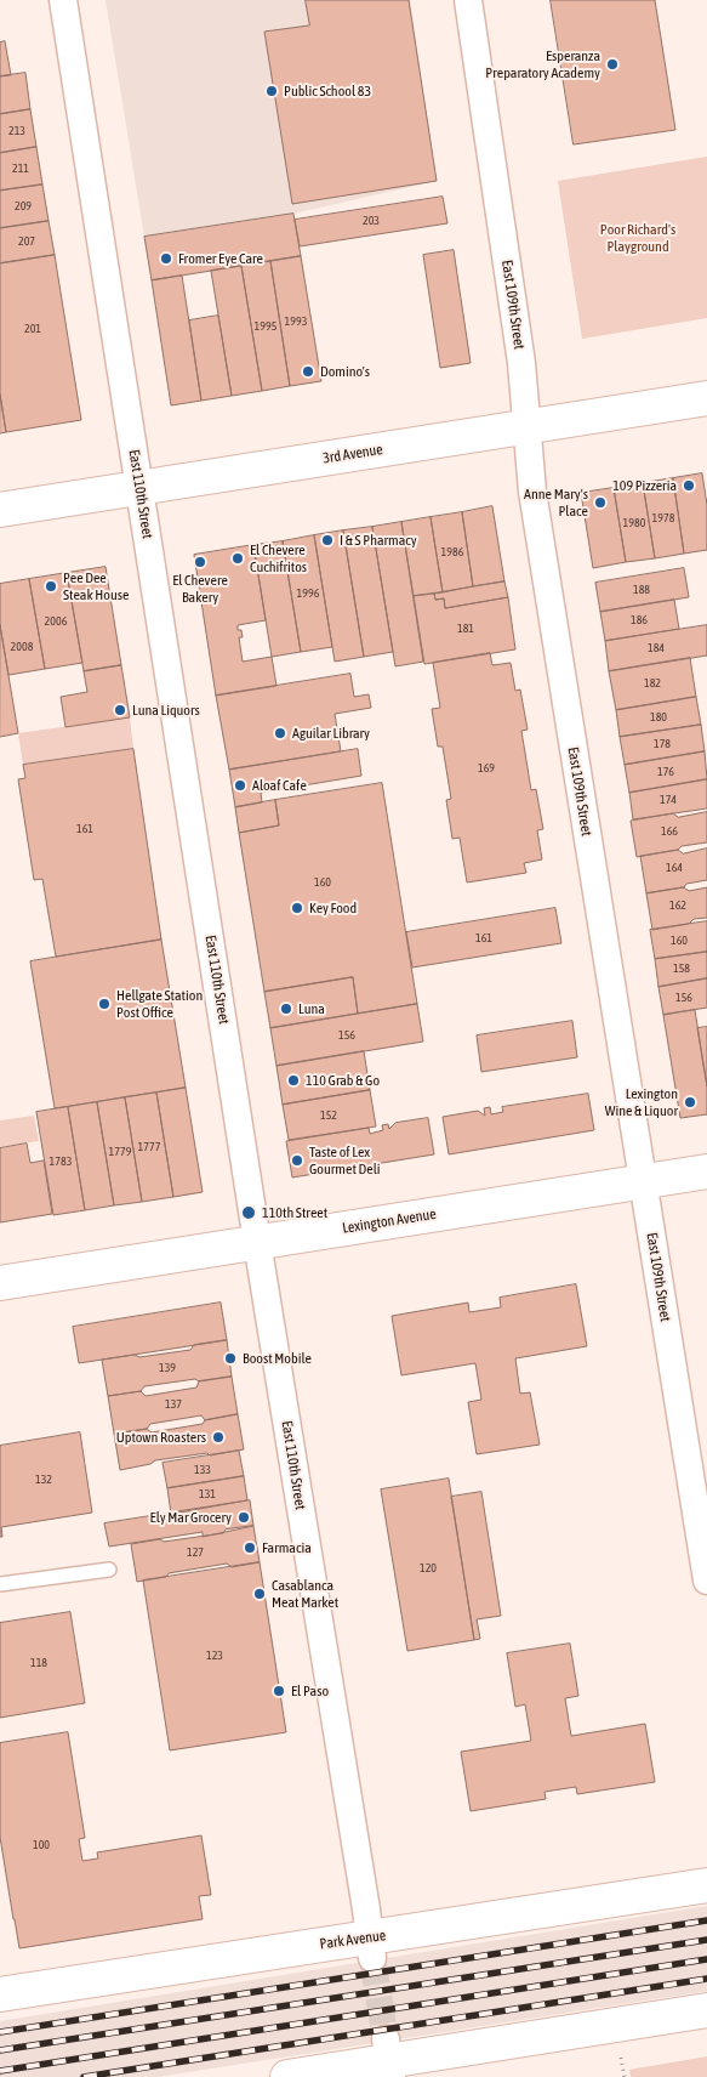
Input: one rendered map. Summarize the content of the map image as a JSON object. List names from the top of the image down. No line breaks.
{"streets":{"main road":["3rd Avenue","Lexington Avenue","Park Avenue"],"street":["East 109th Street","East 110th Street"]},"crossings":[["East 109th Street","3rd Avenue"],["East 109th Street","Lexington Avenue"],["3rd Avenue","East 110th Street"],["East 110th Street","Lexington Avenue"],["East 110th Street","Park Avenue"]],"parks":["Poor Richard's Playground"],"places":["Esperanza Preparatory Academy","Public School 83","Fromer Eye Care","Domino's","109 Pizzeria","Anne Mary's Place","I & S Pharmacy","El Chevere Cuchifritos","El Chevere Bakery","Pee Dee Steak House","Luna Liquors","Aguilar Library","Aloaf Cafe","Key Food","Hellgate Station Post Office","Luna","110 Grab & Go","Lexington Wine & Liquor","Taste of Lex Gourmet Deli","110th Street","Boost Mobile","Uptown Roasters","Ely Mar Grocery","Farmacia","Casablanca Meat Market","El Paso"],"house_numbers":["213","211","209","203","207","1993","1995","201","1978","1980","1986","188","1996","186","2006","181","2008","184","182","180","178","169","176","174","161","166","164","160","162","161","160","158","156","156","152","1777","1779","1783","139","137","133","132","131","127","120","123","118","100"]}
